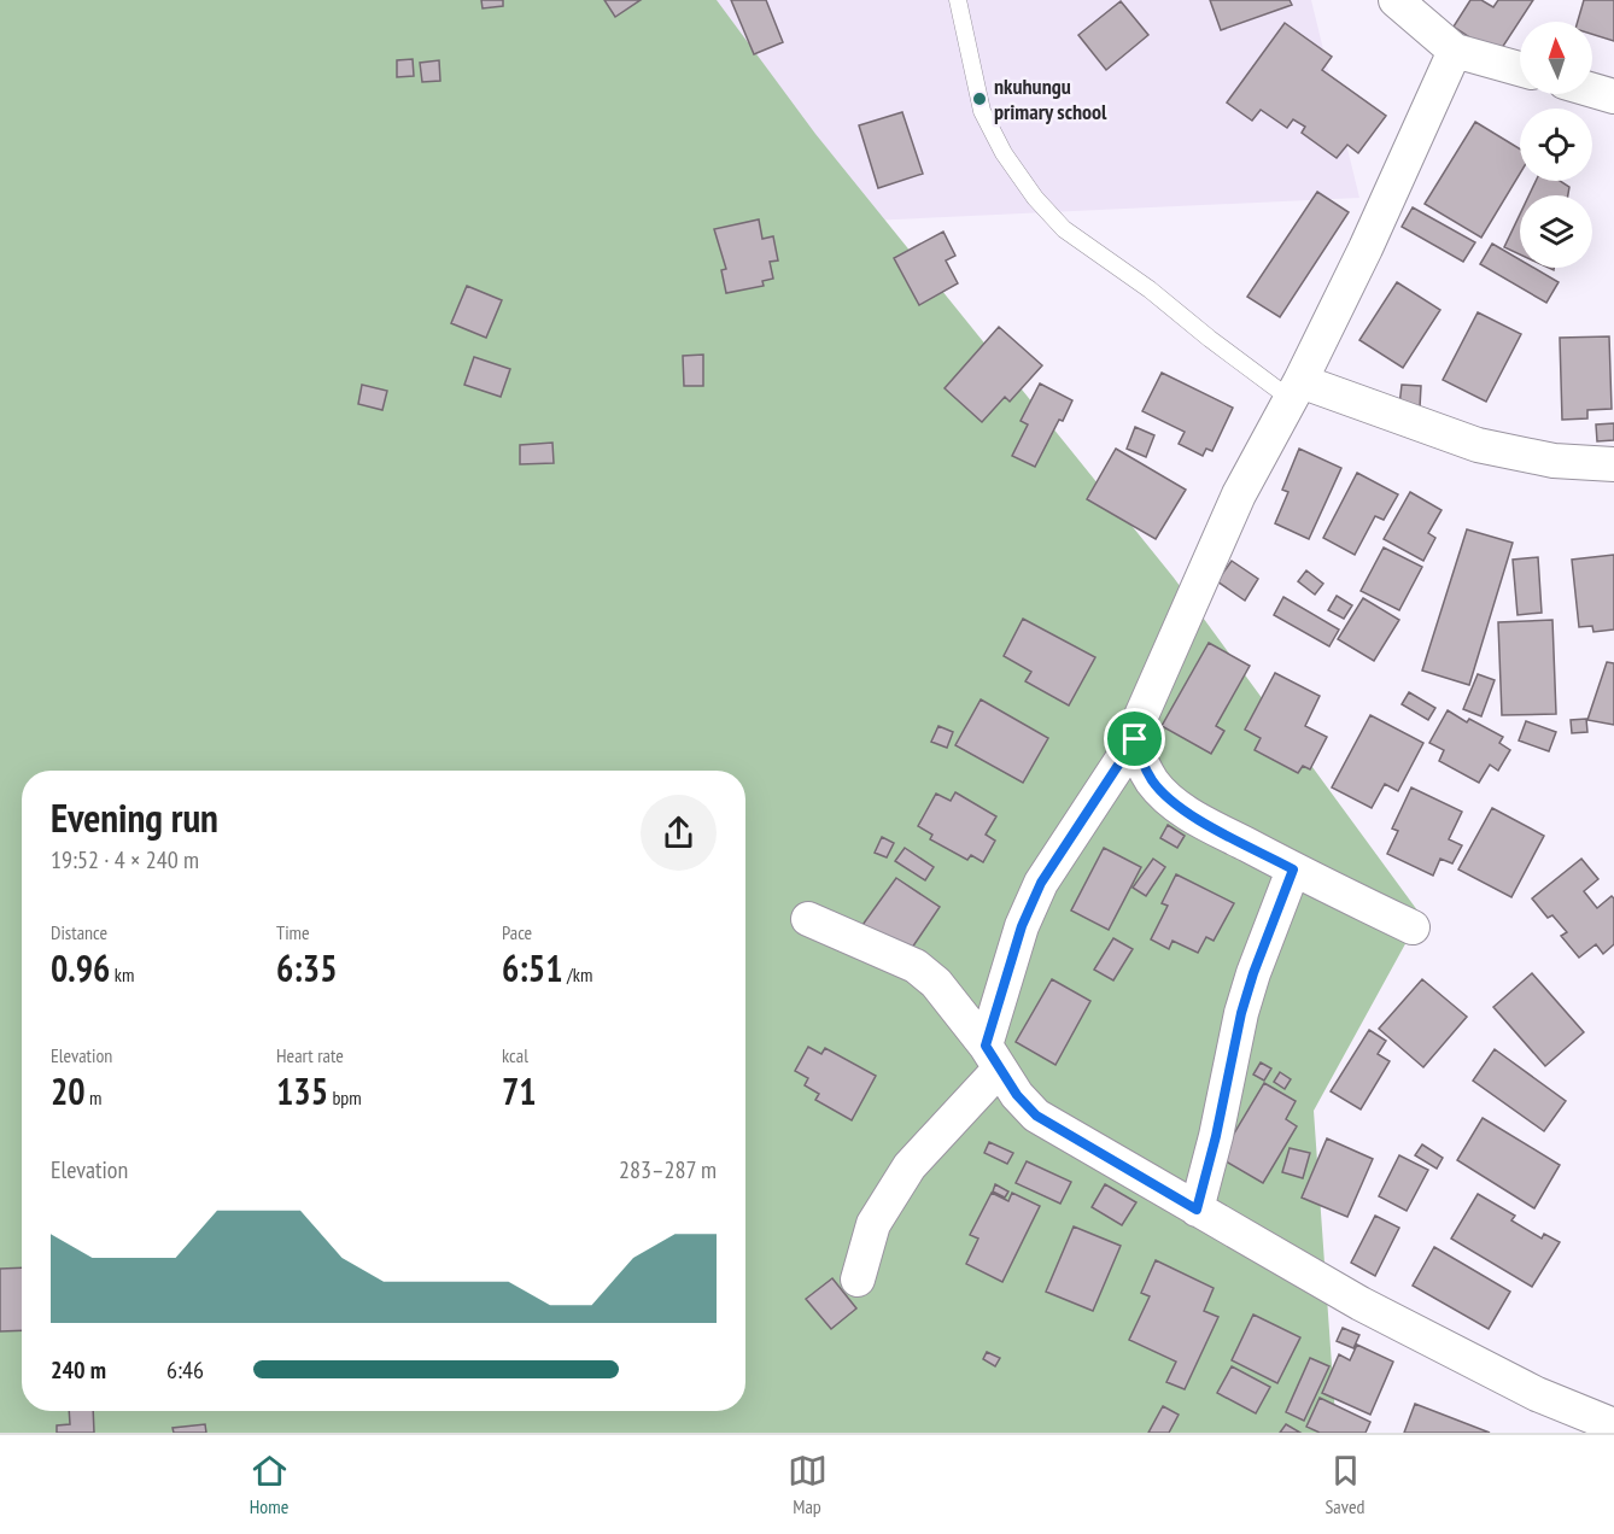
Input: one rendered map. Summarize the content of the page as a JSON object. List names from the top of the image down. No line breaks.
{"places":["nkuhungu primary school"],"north":"top","page":{"heading":["Evening run","19:52 · 4 × 240 m"],"stats":[["Distance","0.96 km"],["Time","6:35"],["Pace","6:51 /km"],["Elevation","20 m"],["Heart rate","135 bpm"],["kcal","71"]],"chart":["Elevation","283–287 m"],"list":[{"name":"240 m","note":"6:46"}],"tabs":["Home","Map","Saved"]}}
